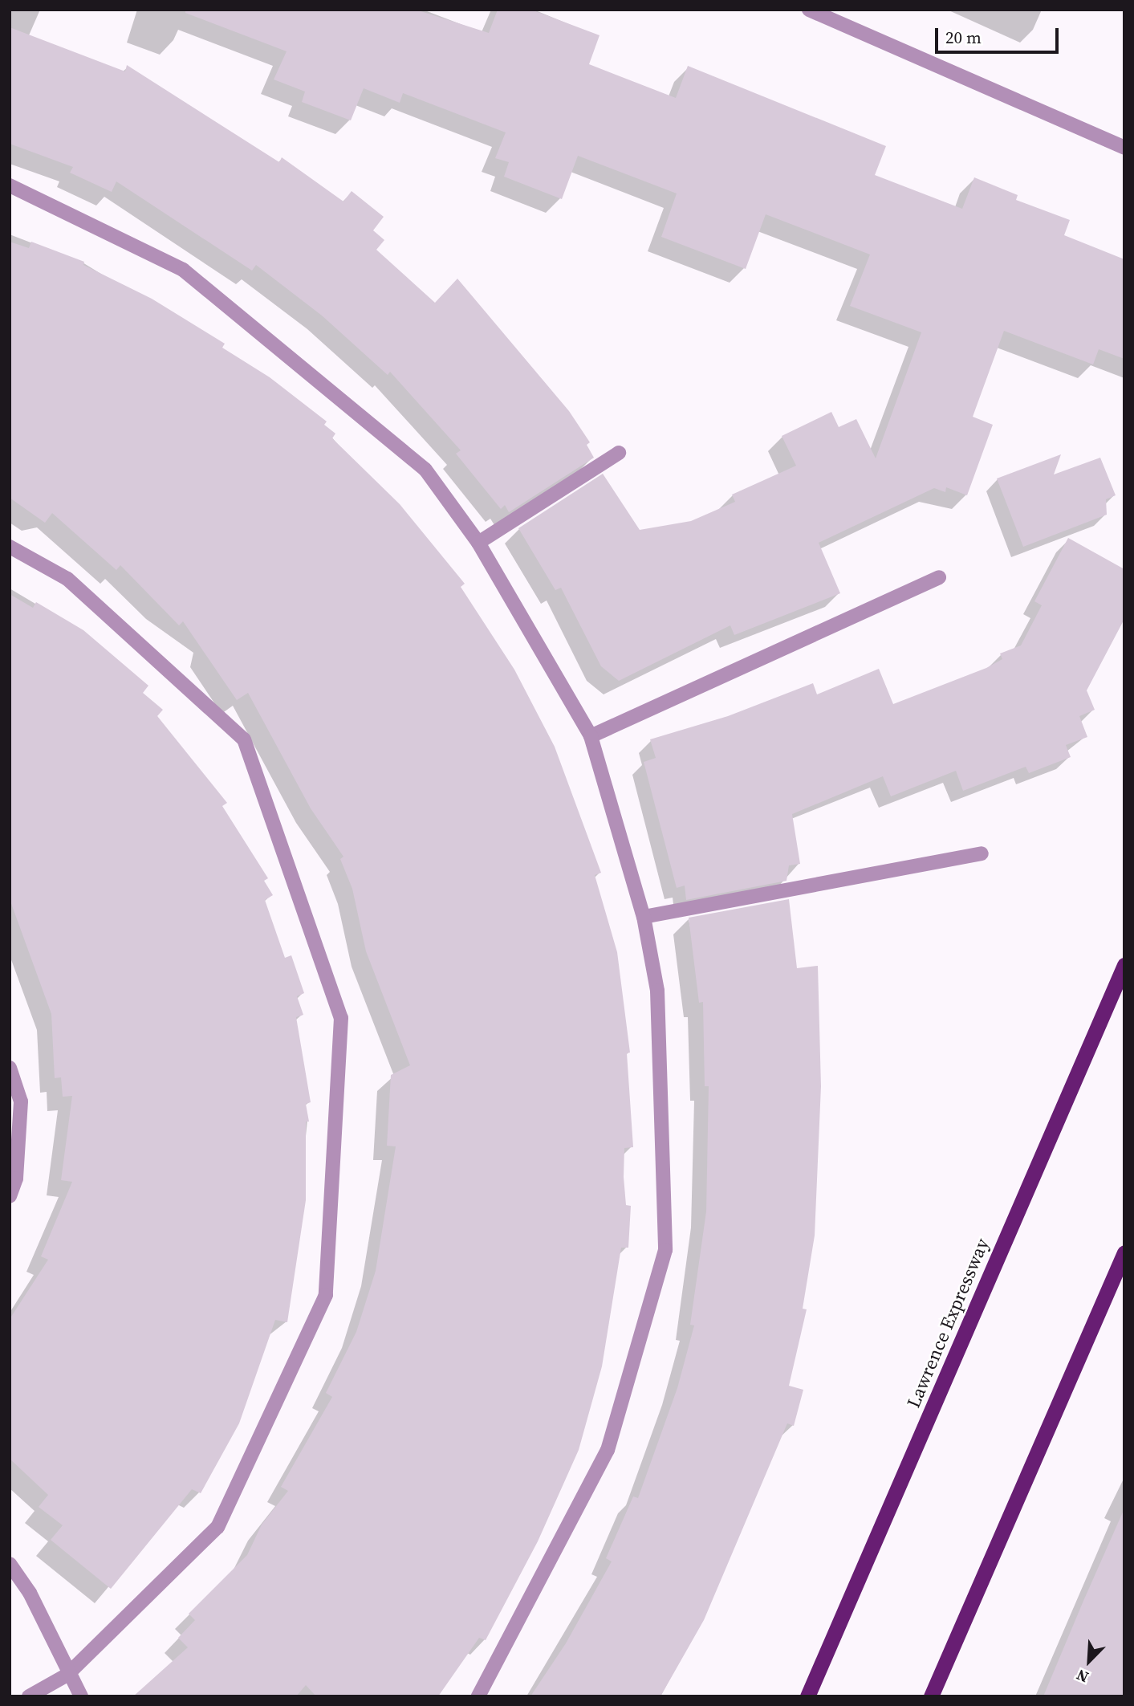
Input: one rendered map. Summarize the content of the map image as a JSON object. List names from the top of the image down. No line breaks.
{"streets":{"highway":["Lawrence Expressway"]},"scale_bar":"20 m","north":"bottom left"}
